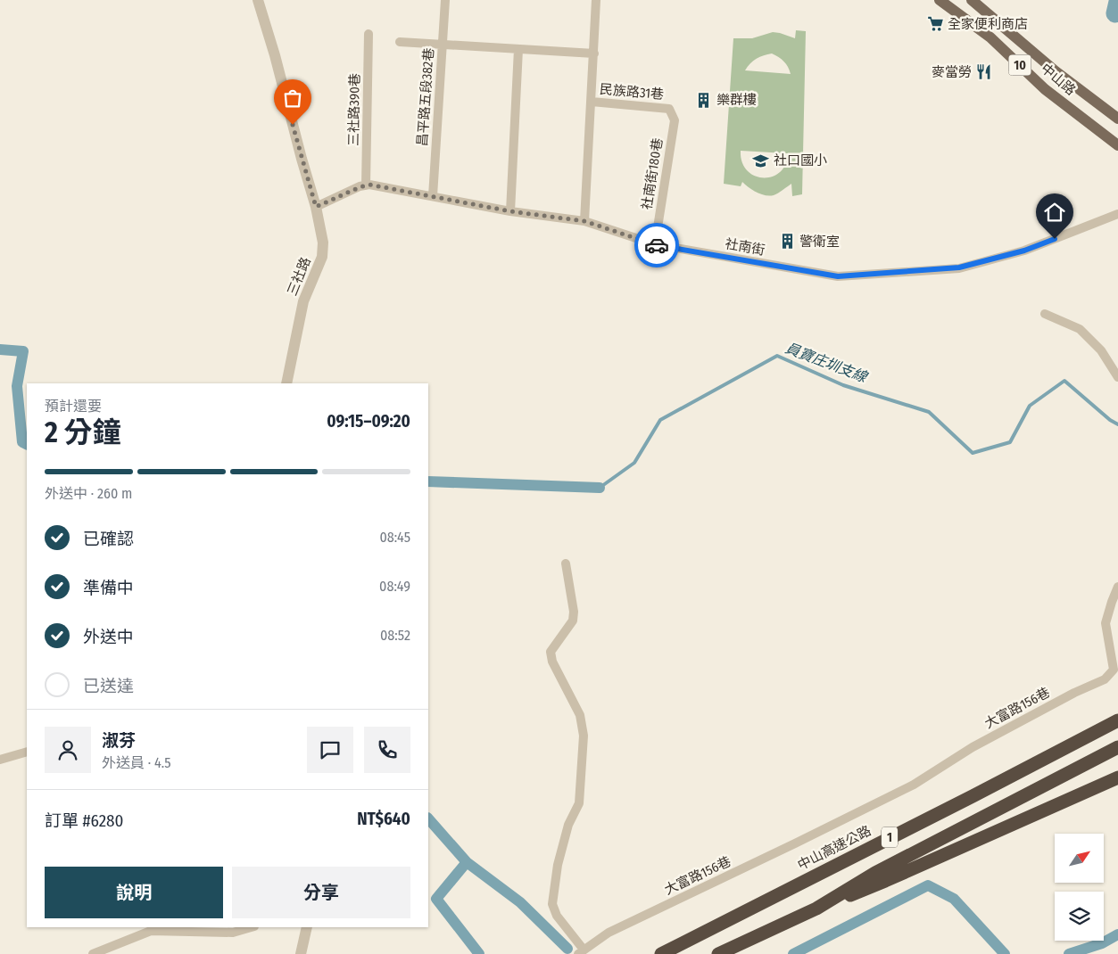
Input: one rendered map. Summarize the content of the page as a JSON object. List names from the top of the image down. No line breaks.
{"streets":{"highway":["1","中山高速公路"],"main road":["10","中山路"],"street":["民族路31巷","昌平路五段382巷","三社路390巷","社南街180巷","社南街","三社路","大富路156巷"]},"crossings":[["民族路31巷","社南街180巷"],["昌平路五段382巷","社南街"],["三社路390巷","社南街"],["社南街180巷","社南街"]],"water":["員寶庄圳支線"],"places":{"supermarket":["全家便利商店"],"restaurant":["麥當勞"],"building":["樂群樓","警衛室"],"school or university":["社口國小"]},"north":"top right","page":{"heading":["2 分鐘","預計還要","09:15–09:20"],"panel":["淑芬","外送員 · 4.5","訂單 #6280","NT$640"],"bar":"外送中 · 260 m","list":[["已確認","08:45"],["準備中","08:49"],["外送中","08:52"],"已送達"],"buttons":["說明","分享"]}}
